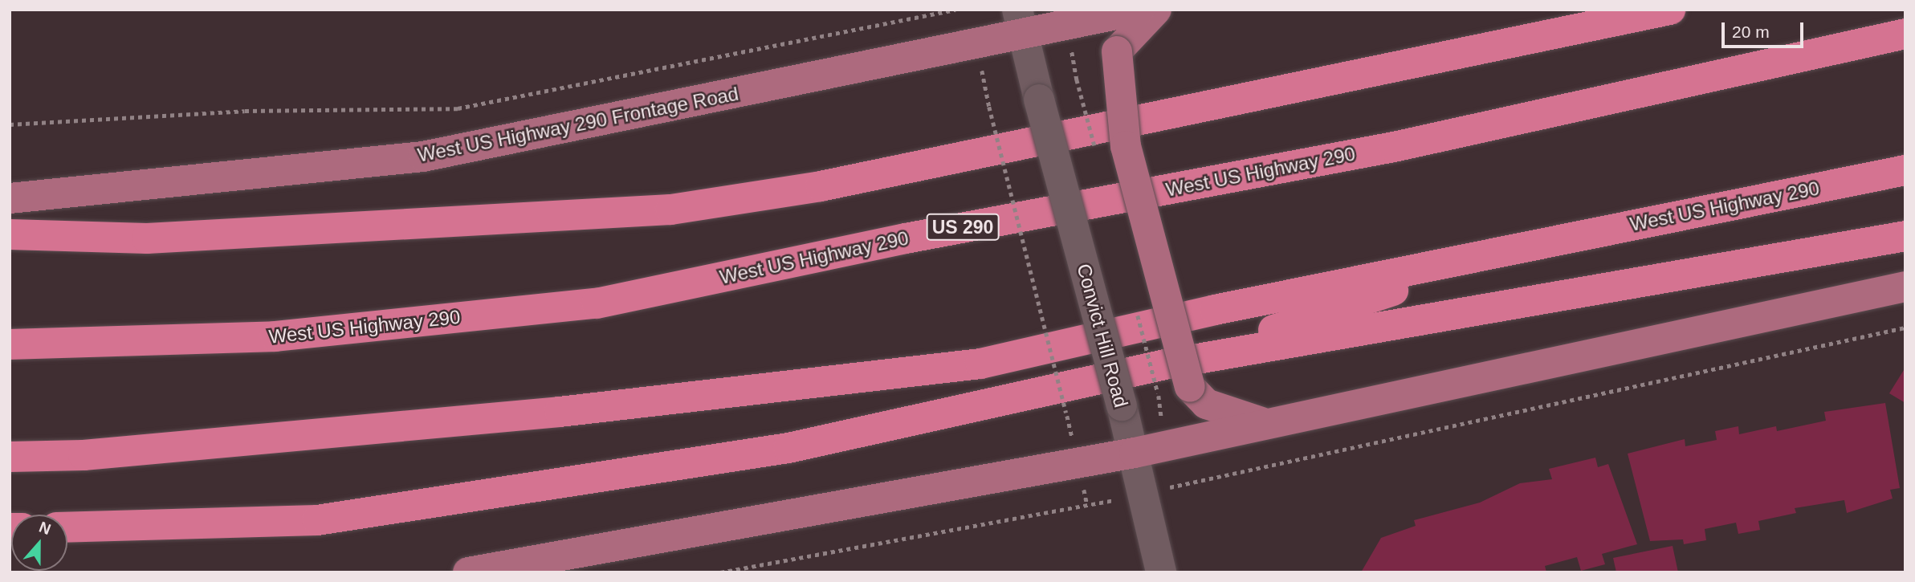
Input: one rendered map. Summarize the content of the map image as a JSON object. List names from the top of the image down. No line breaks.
{"streets":{"highway":["West US Highway 290","US 290"],"main road":["West US Highway 290 Frontage Road"],"street":["Convict Hill Road"]},"crossings":[["West US Highway 290 Frontage Road","Convict Hill Road"]],"scale_bar":"20 m","north":"top"}
